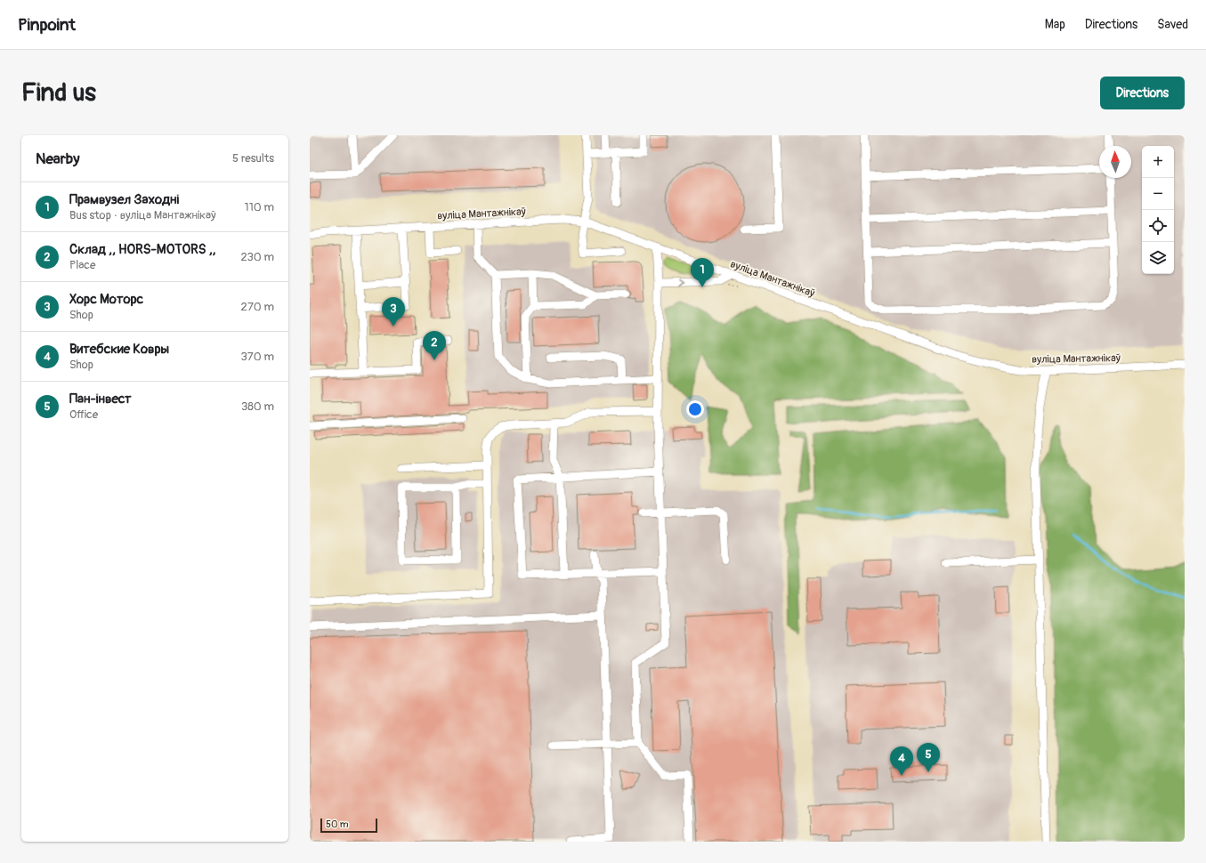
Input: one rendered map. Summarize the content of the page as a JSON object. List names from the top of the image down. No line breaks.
{"streets":{"street":["вуліца Мантажнікаў"]},"scale_bar":"50 m","north":"top","page":{"header":"Pinpoint","nav":["Map","Directions","Saved"],"buttons":"Directions","title":"Find us","heading":["Nearby","5 results"],"map_buttons":["+","−"],"list":[{"mark":"1","name":"Прамвузел Заходні","note":"Bus stop · вуліца Мантажнікаў","value":"110 m"},{"mark":"2","name":"Склад ,, HORS-MOTORS ,,","note":"Place","value":"230 m"},{"mark":"3","name":"Хорс Моторс","note":"Shop","value":"270 m"},{"mark":"4","name":"Витебские Ковры","note":"Shop","value":"370 m"},{"mark":"5","name":"Пан-інвест","note":"Office","value":"380 m"}],"pins":["1","3","2","5","4"],"scale":"50 m"}}
